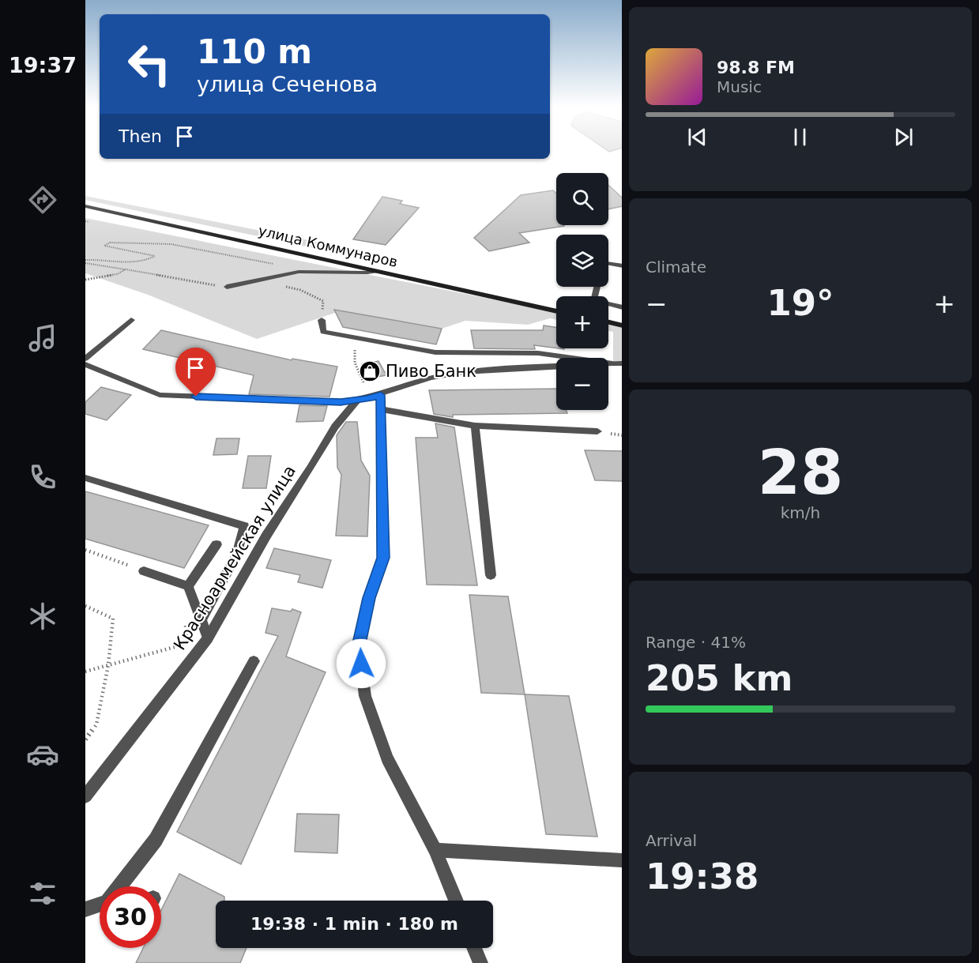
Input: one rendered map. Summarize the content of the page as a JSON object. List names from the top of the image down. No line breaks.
{"streets":{"main road":["улица Коммунаров"],"street":["Красноармейская улица"]},"places":{"shop":["Пиво Банк"]},"page":{"tabs":"19:37","turn":["110 m","улица Сеченова"],"song":["98.8 FM","Music"],"then":"Then","map_buttons":["+","−"],"tile":["Climate",["28","km/h"],["Range · 41%","205 km"],["Arrival","19:38"]],"heat":["−","19°","+"],"limit":"30","trip":"19:38 · 1 min · 180 m"}}
